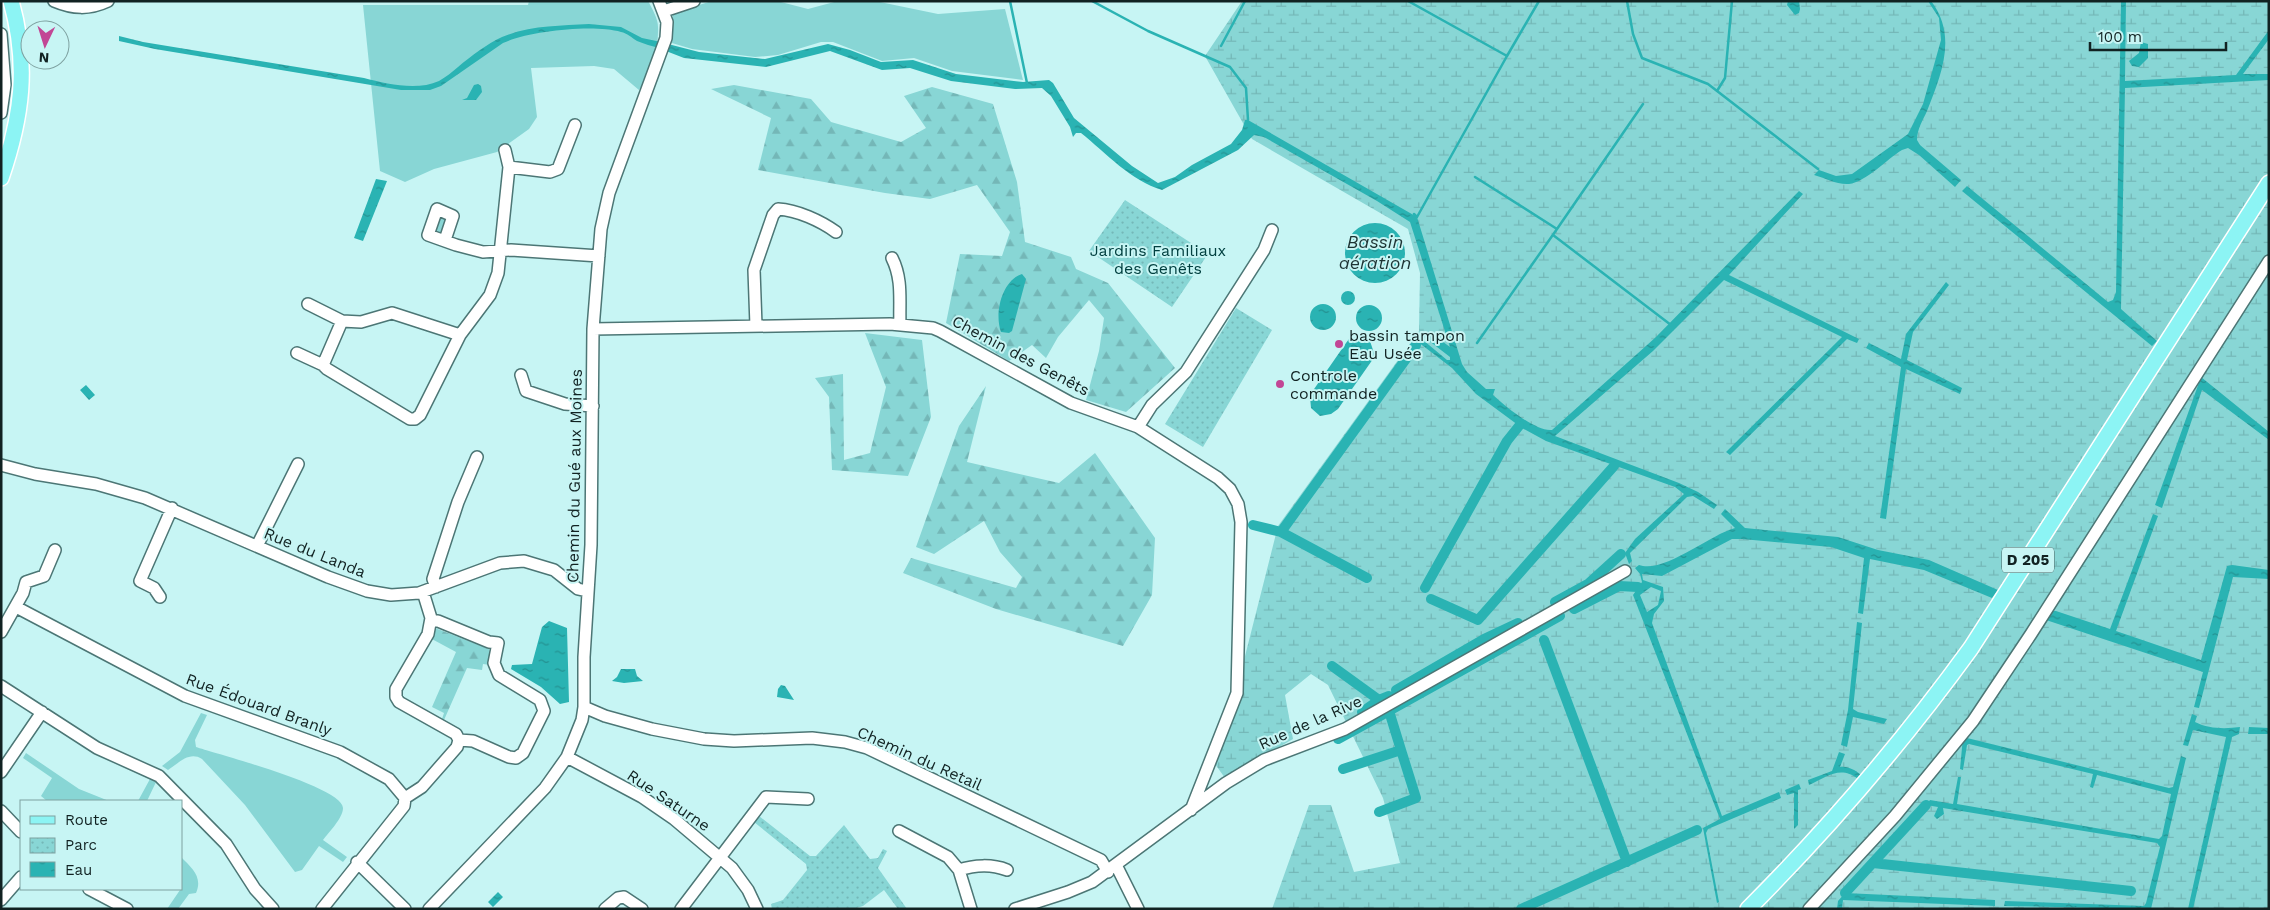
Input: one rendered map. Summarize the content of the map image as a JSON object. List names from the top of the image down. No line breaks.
{"streets":{"main road":["D 205"],"street":["Chemin des Genêts","Chemin du Gué aux Moines","Rue du Landa","Rue Édouard Branly","Rue de la Rive","Chemin du Retail","Rue Saturne"]},"crossings":[["Chemin des Genêts","Chemin du Gué aux Moines"],["Chemin des Genêts","Rue de la Rive"],["Chemin du Gué aux Moines","Rue du Landa"],["Chemin du Gué aux Moines","Chemin du Retail"],["Chemin du Gué aux Moines","Rue Saturne"],["Rue de la Rive","Chemin du Retail"]],"water":["Bassin aération"],"parks":["Jardins Familiaux des Genêts"],"places":["bassin tampon Eau Usée","Controle commande"],"legend":["Route","Parc","Eau"],"scale_bar":"100 m","north":"bottom"}
